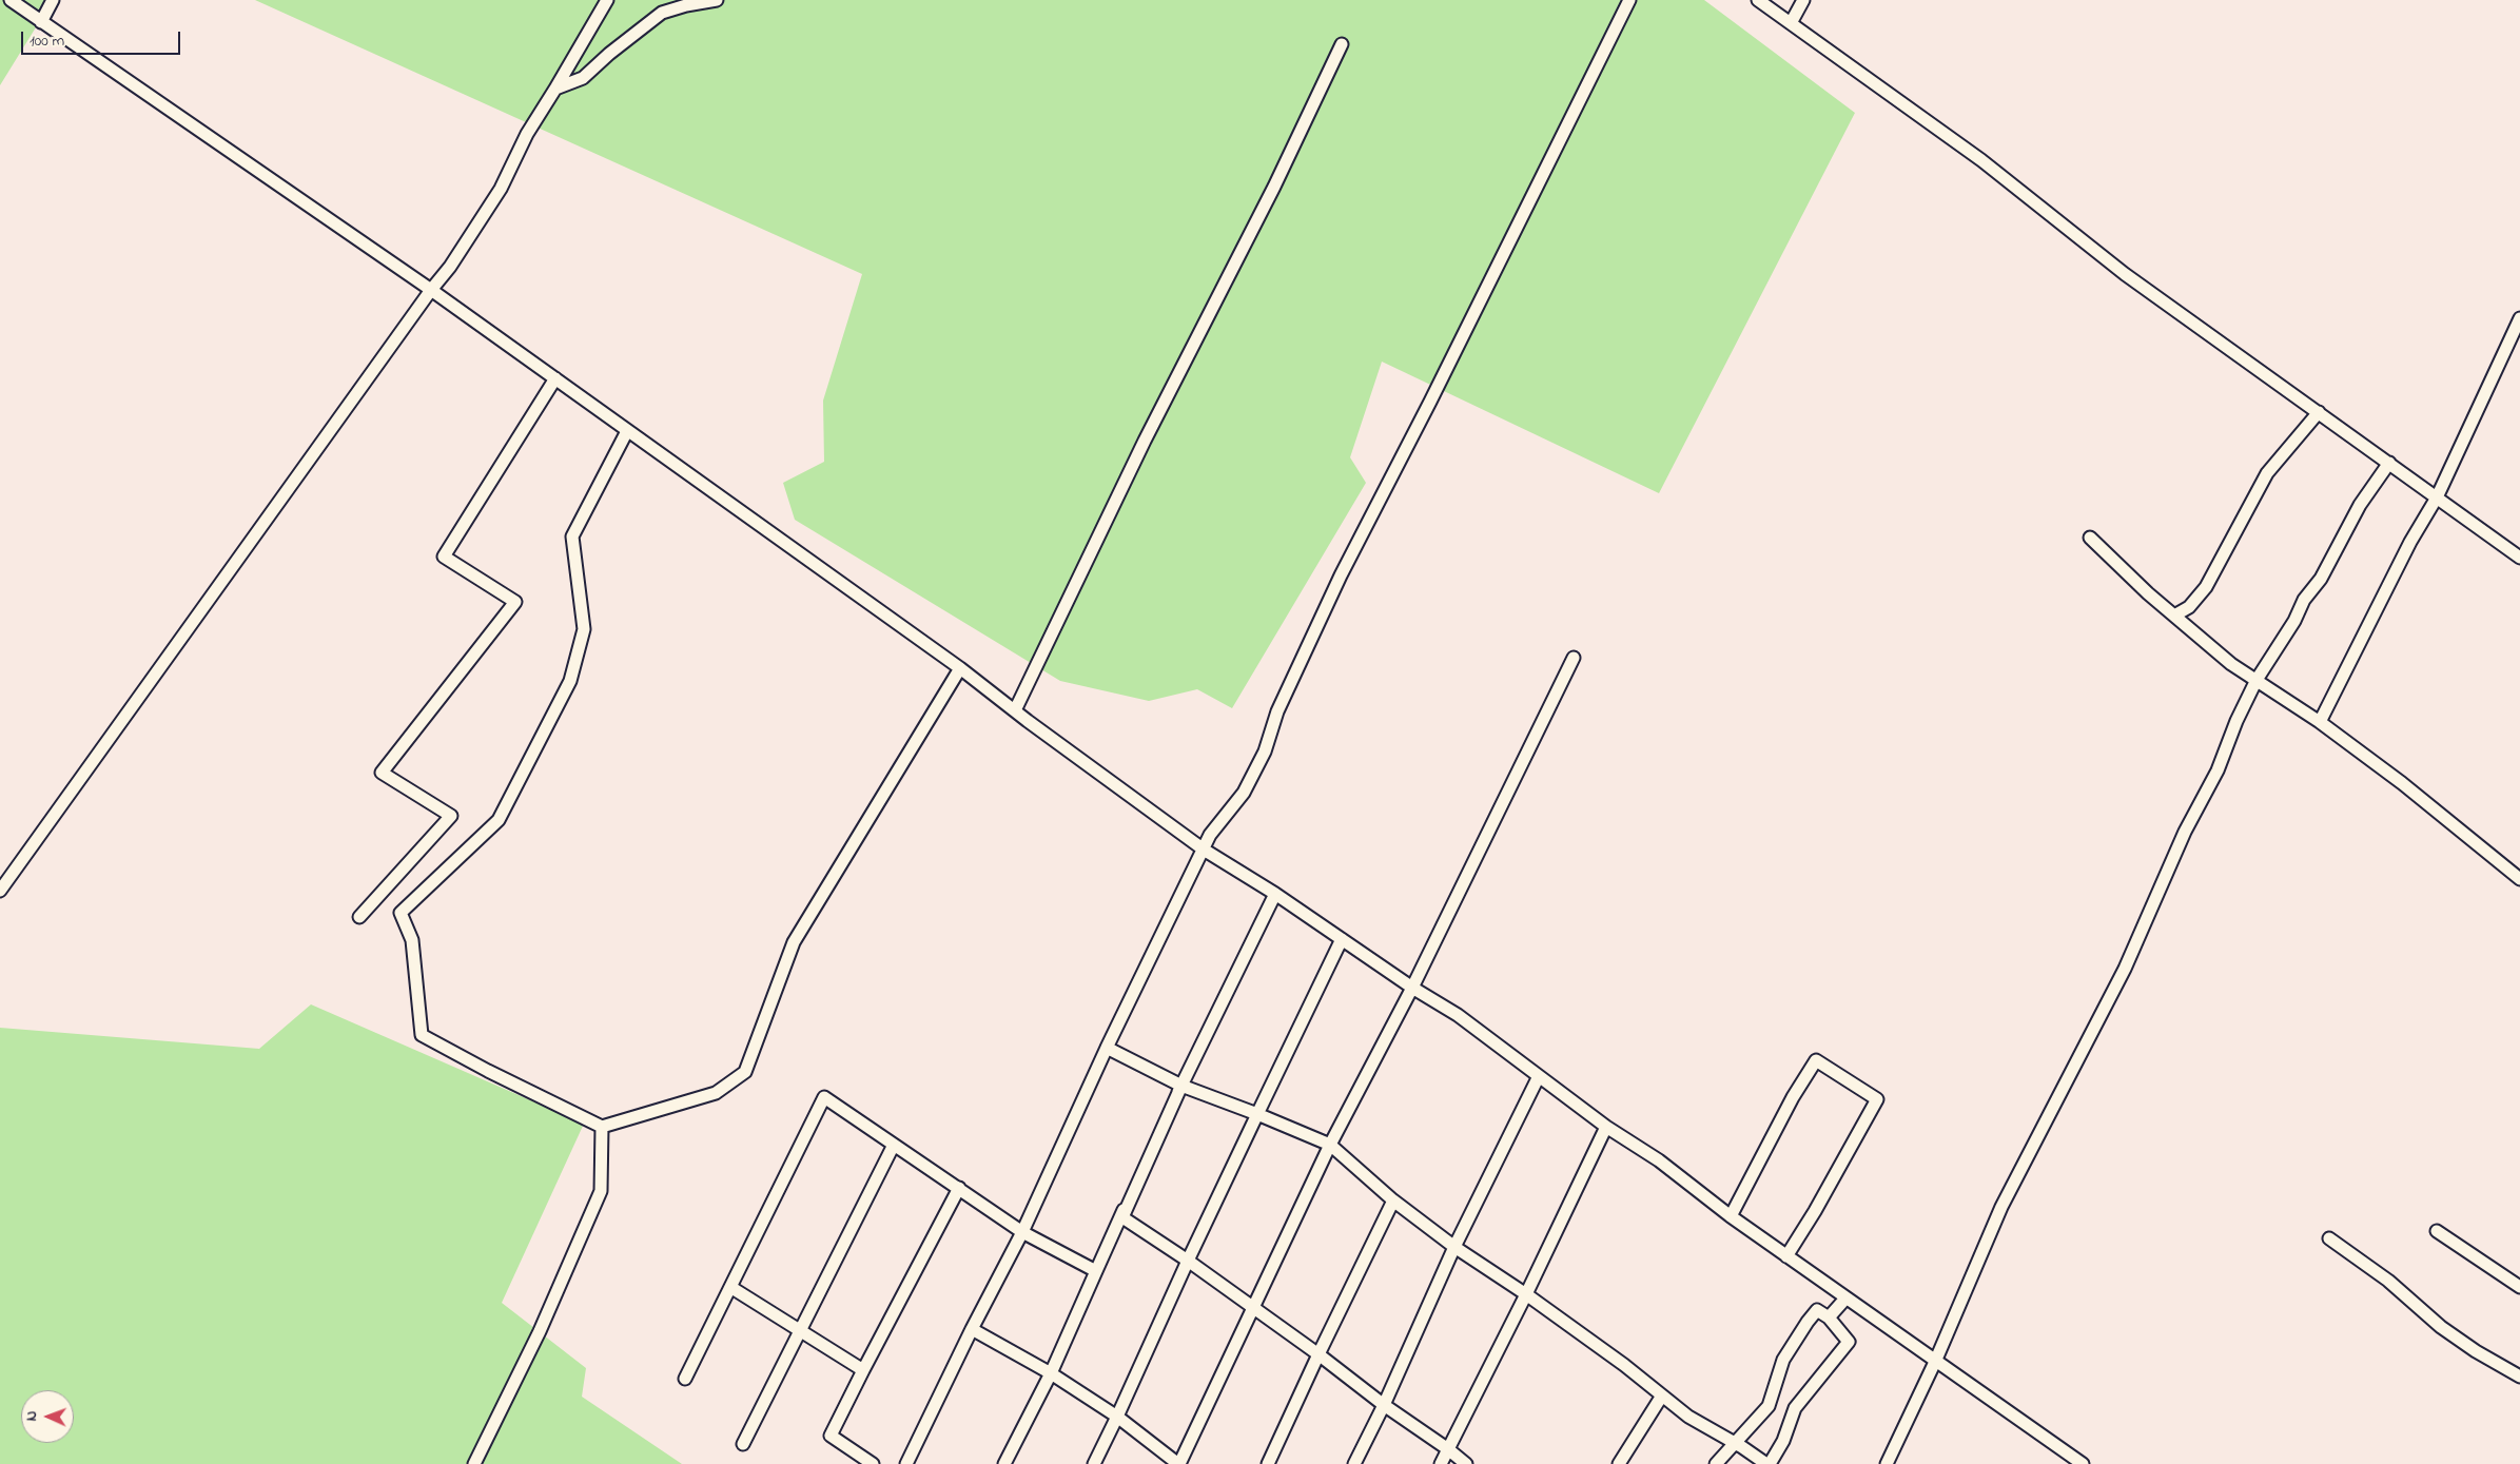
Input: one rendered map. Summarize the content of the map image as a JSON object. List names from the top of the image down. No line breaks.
{"scale_bar":"100 m","north":"left"}
